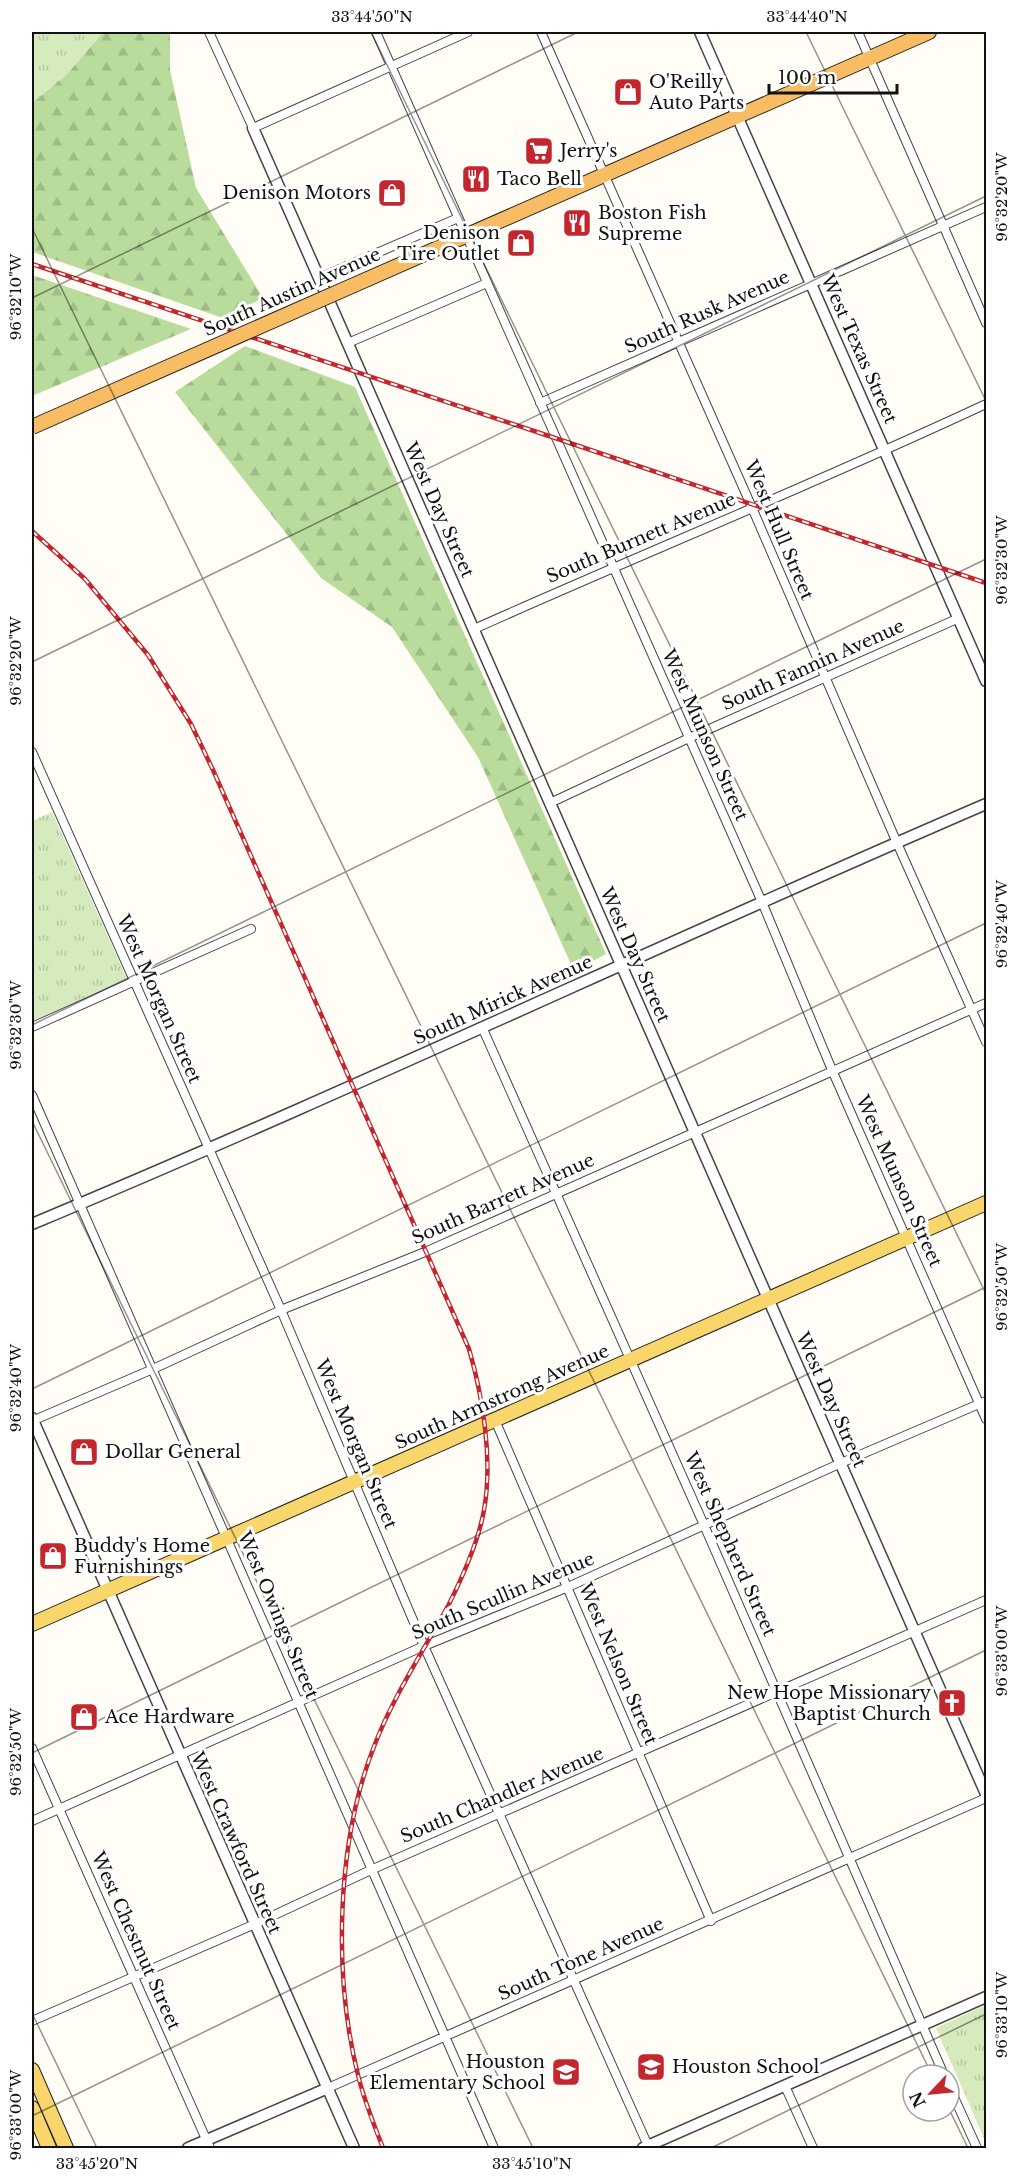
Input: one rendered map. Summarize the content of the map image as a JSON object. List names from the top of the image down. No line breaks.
{"streets":{"highway":["South Austin Avenue"],"main road":["South Armstrong Avenue"],"street":["South Rusk Avenue","West Texas Street","West Day Street","West Hull Street","South Burnett Avenue","South Fannin Avenue","West Munson Street","West Morgan Street","South Mirick Avenue","South Barrett Avenue","West Shepherd Street","South Scullin Avenue","West Owings Street","West Nelson Street","South Chandler Avenue","West Crawford Street","West Chestnut Street","South Tone Avenue"]},"crossings":[["South Austin Avenue","West Texas Street"],["South Austin Avenue","West Hull Street"],["South Austin Avenue","West Munson Street"],["South Rusk Avenue","West Texas Street"],["South Rusk Avenue","West Hull Street"],["South Rusk Avenue","West Munson Street"],["West Texas Street","South Burnett Avenue"],["West Texas Street","South Fannin Avenue"],["West Day Street","South Burnett Avenue"],["West Day Street","South Fannin Avenue"],["West Day Street","South Mirick Avenue"],["West Day Street","South Barrett Avenue"],["West Day Street","South Armstrong Avenue"],["West Day Street","South Scullin Avenue"],["West Day Street","South Chandler Avenue"],["West Day Street","South Tone Avenue"],["West Hull Street","South Burnett Avenue"],["West Hull Street","South Fannin Avenue"],["West Hull Street","South Mirick Avenue"],["West Hull Street","South Barrett Avenue"],["South Burnett Avenue","West Munson Street"],["South Fannin Avenue","West Munson Street"],["West Munson Street","South Mirick Avenue"],["West Munson Street","South Barrett Avenue"],["West Munson Street","South Armstrong Avenue"],["West Munson Street","South Scullin Avenue"],["West Morgan Street","South Mirick Avenue"],["West Morgan Street","South Barrett Avenue"],["West Morgan Street","South Armstrong Avenue"],["West Morgan Street","South Scullin Avenue"],["West Morgan Street","South Chandler Avenue"],["West Morgan Street","South Tone Avenue"],["South Mirick Avenue","West Shepherd Street"],["South Mirick Avenue","West Owings Street"],["South Barrett Avenue","West Shepherd Street"],["South Barrett Avenue","West Owings Street"],["South Barrett Avenue","West Crawford Street"],["South Armstrong Avenue","West Shepherd Street"],["South Armstrong Avenue","West Owings Street"],["South Armstrong Avenue","West Nelson Street"],["South Armstrong Avenue","West Crawford Street"],["West Shepherd Street","South Scullin Avenue"],["West Shepherd Street","South Chandler Avenue"],["West Shepherd Street","South Tone Avenue"],["South Scullin Avenue","West Owings Street"],["South Scullin Avenue","West Nelson Street"],["South Scullin Avenue","West Crawford Street"],["South Scullin Avenue","West Chestnut Street"],["West Owings Street","South Chandler Avenue"],["West Owings Street","South Tone Avenue"],["West Nelson Street","South Chandler Avenue"],["West Nelson Street","South Tone Avenue"],["South Chandler Avenue","West Crawford Street"],["South Chandler Avenue","West Chestnut Street"],["West Crawford Street","South Tone Avenue"],["West Chestnut Street","South Tone Avenue"]],"places":{"shop":["O'Reilly Auto Parts","Denison Motors","Denison Tire Outlet","Dollar General","Buddy's Home Furnishings","Ace Hardware"],"supermarket":["Jerry's"],"restaurant":["Taco Bell","Boston Fish Supreme"],"church":["New Hope Missionary Baptist Church"],"school or university":["Houston School","Houston Elementary School"]},"scale_bar":"100 m","north":"bottom left","coordinates":["33°44'50\"N","33°44'40\"N","96°32'20\"W","96°32'10\"W","96°32'30\"W","96°32'40\"W","96°32'50\"W","96°33'00\"W","96°33'10\"W","33°45'20\"N","33°45'10\"N"]}
